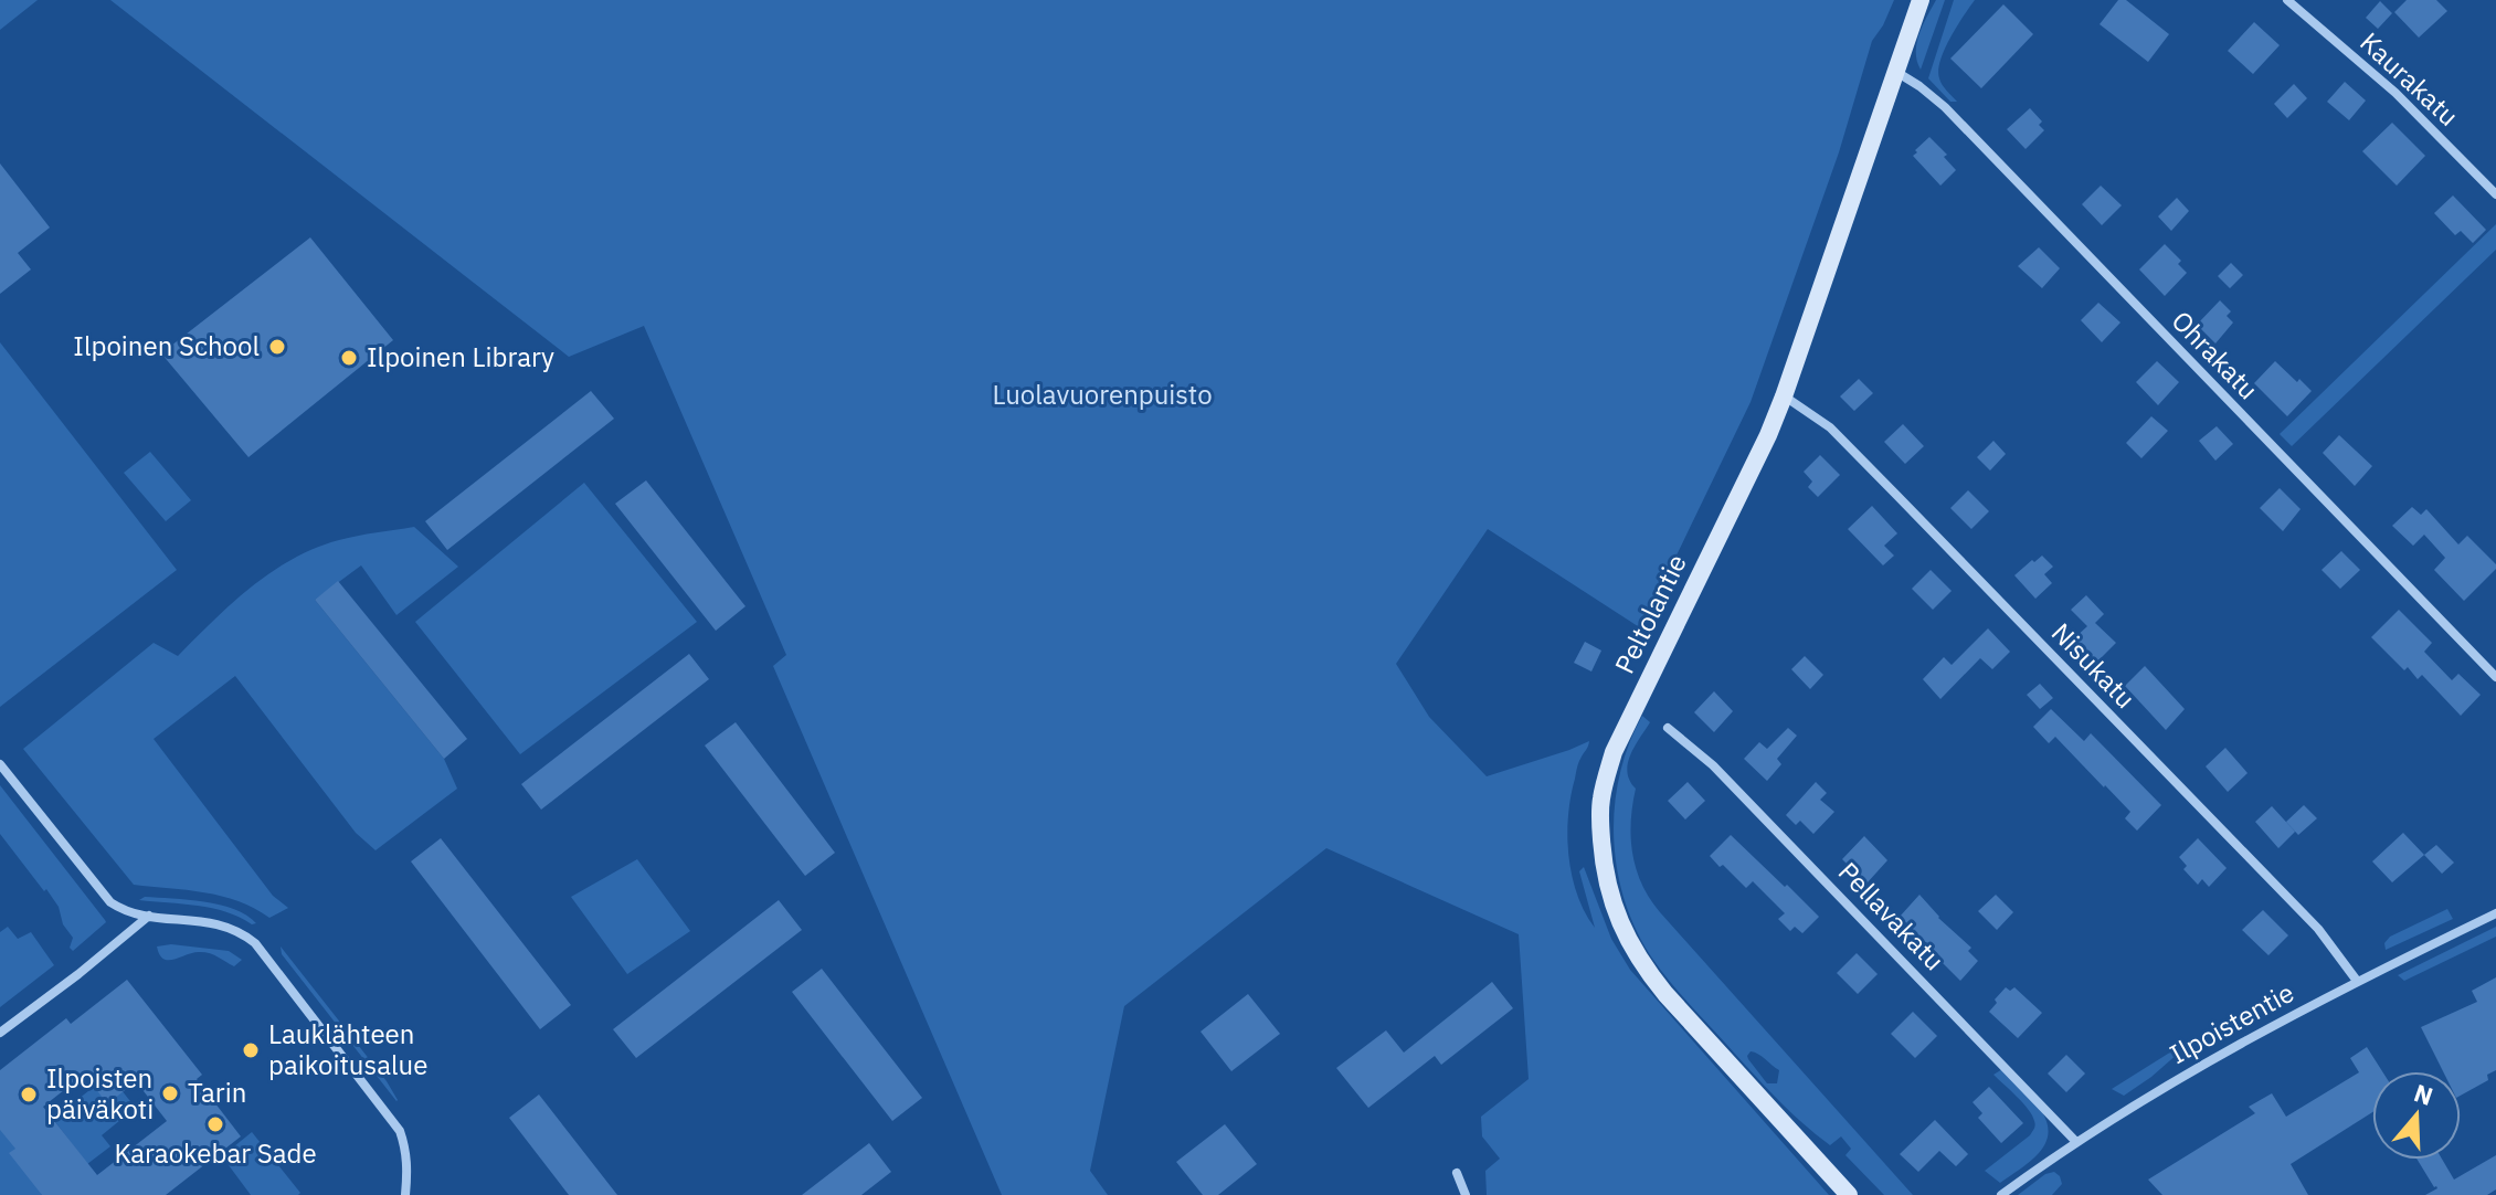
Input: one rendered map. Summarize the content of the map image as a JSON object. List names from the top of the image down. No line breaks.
{"streets":{"street":["Kaurakatu","Ohrakatu","Peltolantie","Nisukatu","Pellavakatu","Ilpoistentie"]},"crossings":[["Ohrakatu","Peltolantie"],["Peltolantie","Nisukatu"],["Nisukatu","Ilpoistentie"],["Pellavakatu","Ilpoistentie"]],"parks":["Luolavuorenpuisto"],"places":["Ilpoinen School","Ilpoinen Library","Lauklähteen paikoitusalue","Tarin","Ilpoisten päiväkoti","Karaokebar Sade"],"north":"top"}
